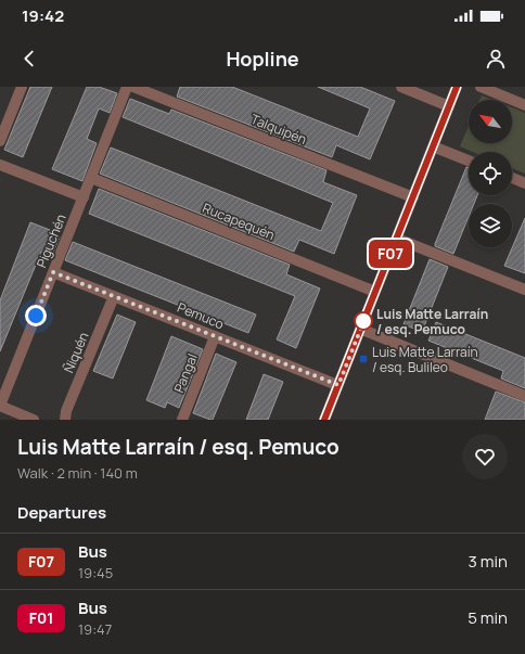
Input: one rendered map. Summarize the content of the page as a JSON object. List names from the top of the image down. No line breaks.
{"streets":{"street":["Talquipén","Rucapequén","Piguchén","Pemuco","Ñiquén","Pangal"]},"crossings":[["Rucapequén","Piguchén"],["Piguchén","Pemuco"],["Pemuco","Ñiquén"],["Pemuco","Pangal"]],"places":{"other":["Luis Matte Larraín / esq. Pemuco"],"transit":["Luis Matte Larraín / esq. Bulileo"]},"lines":["bus line F07"],"north":"top left","page":{"status":"19:42","header":"Hopline","on_map":"F07","heading":[["Luis Matte Larraín / esq. Pemuco","Walk · 2 min · 140 m"],"Departures"],"list":[{"mark":"F07","name":"Bus","note":"19:45","value":"3 min"},{"mark":"F01","name":"Bus","note":"19:47","value":"5 min"}]}}
